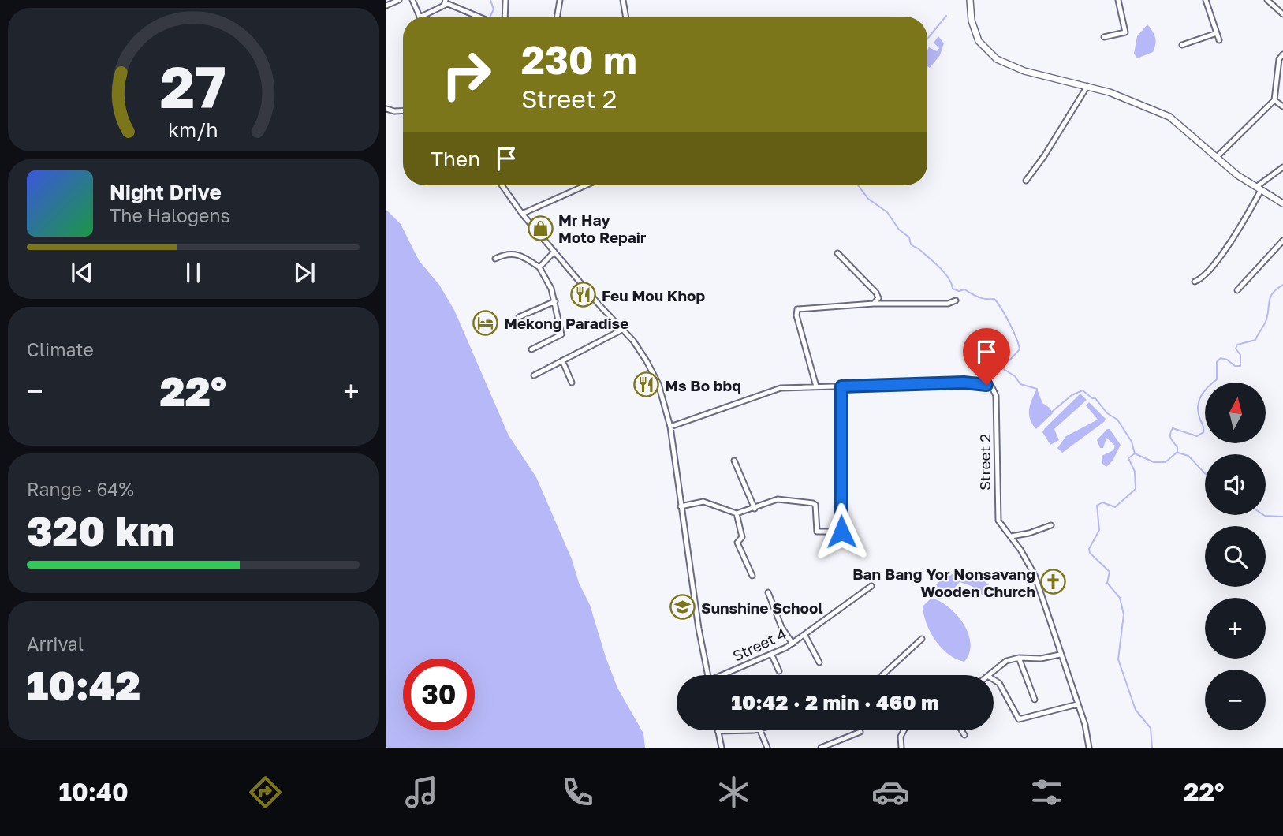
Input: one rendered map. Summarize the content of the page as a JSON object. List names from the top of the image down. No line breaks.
{"streets":{"street":["Street 2","Street 4"]},"places":{"shop":["Mr Hay Moto Repair"],"restaurant":["Feu Mou Khop","Ms Bo bbq"],"hotel":["Mekong Paradise"],"church":["Ban Bang Yor Nonsavang Wooden Church"],"school or university":["Sunshine School"]},"north":"top","page":{"turn":["230 m","Street 2"],"then":"Then","song":["Night Drive","The Halogens"],"tile":["Climate",["Range · 64%","320 km"],["Arrival","10:42"]],"heat":["−","22°","+"],"map_buttons":["+","−"],"limit":"30","trip":"10:42 · 2 min · 460 m","tabs":["10:40","22°"],"gauge":["27","km/h"]}}
